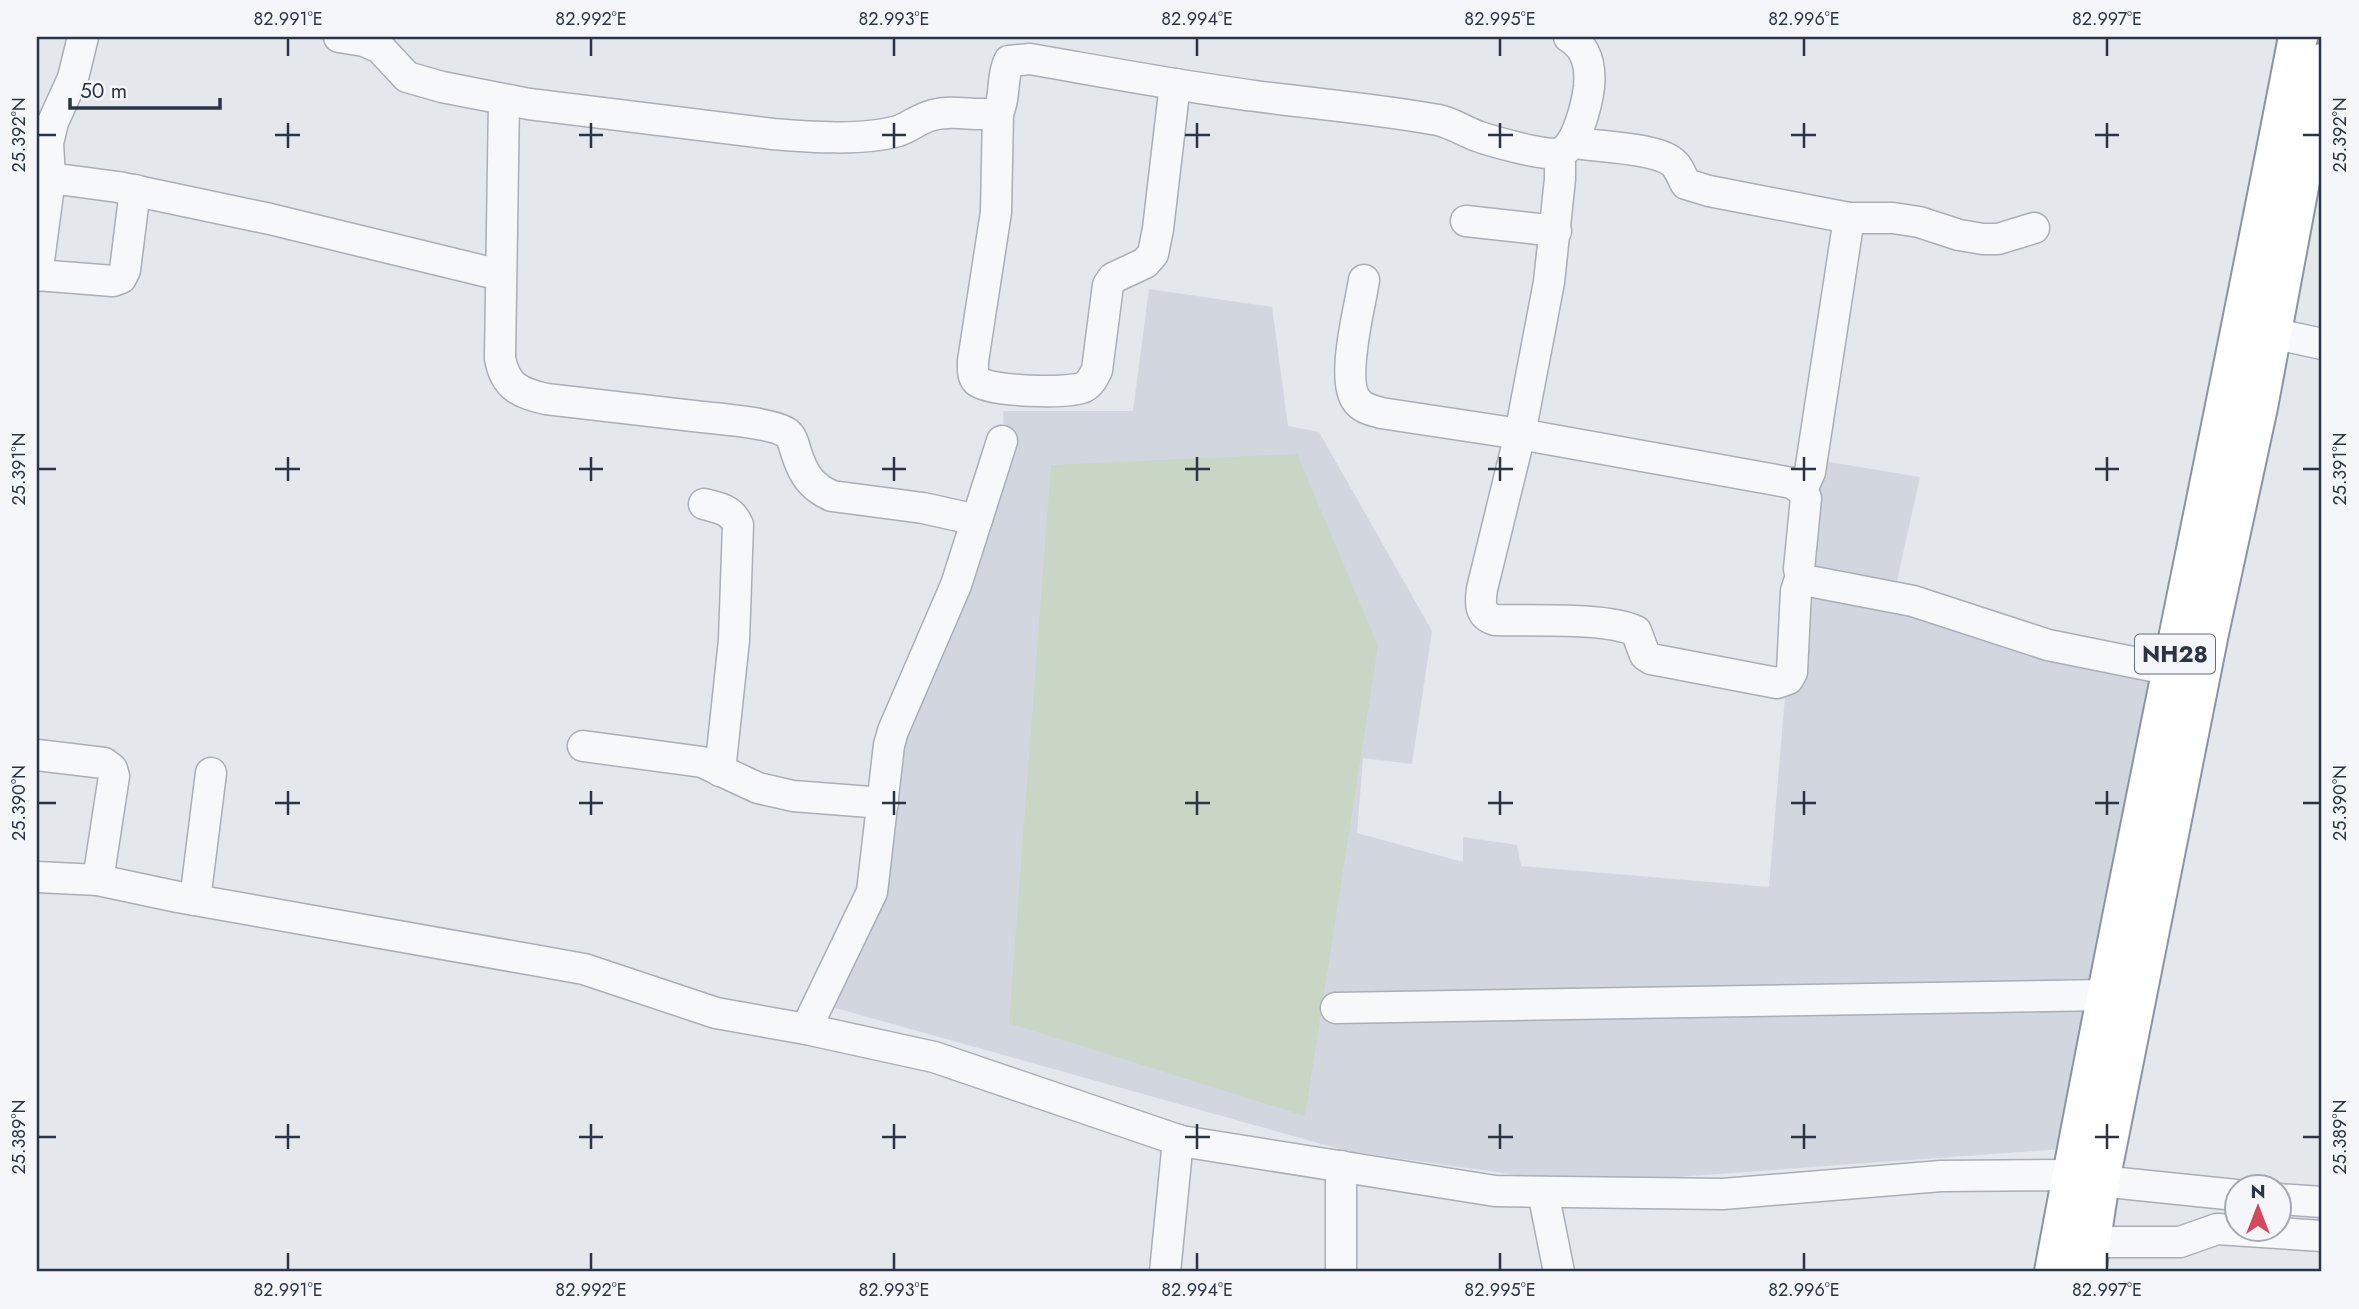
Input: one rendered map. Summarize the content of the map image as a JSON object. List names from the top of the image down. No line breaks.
{"streets":{"highway":["NH28"]},"scale_bar":"50 m","north":"top","coordinates":["82.991°E","82.992°E","82.993°E","82.994°E","82.995°E","82.996°E","82.997°E","25.392°N","25.391°N","25.390°N","25.389°N"]}
